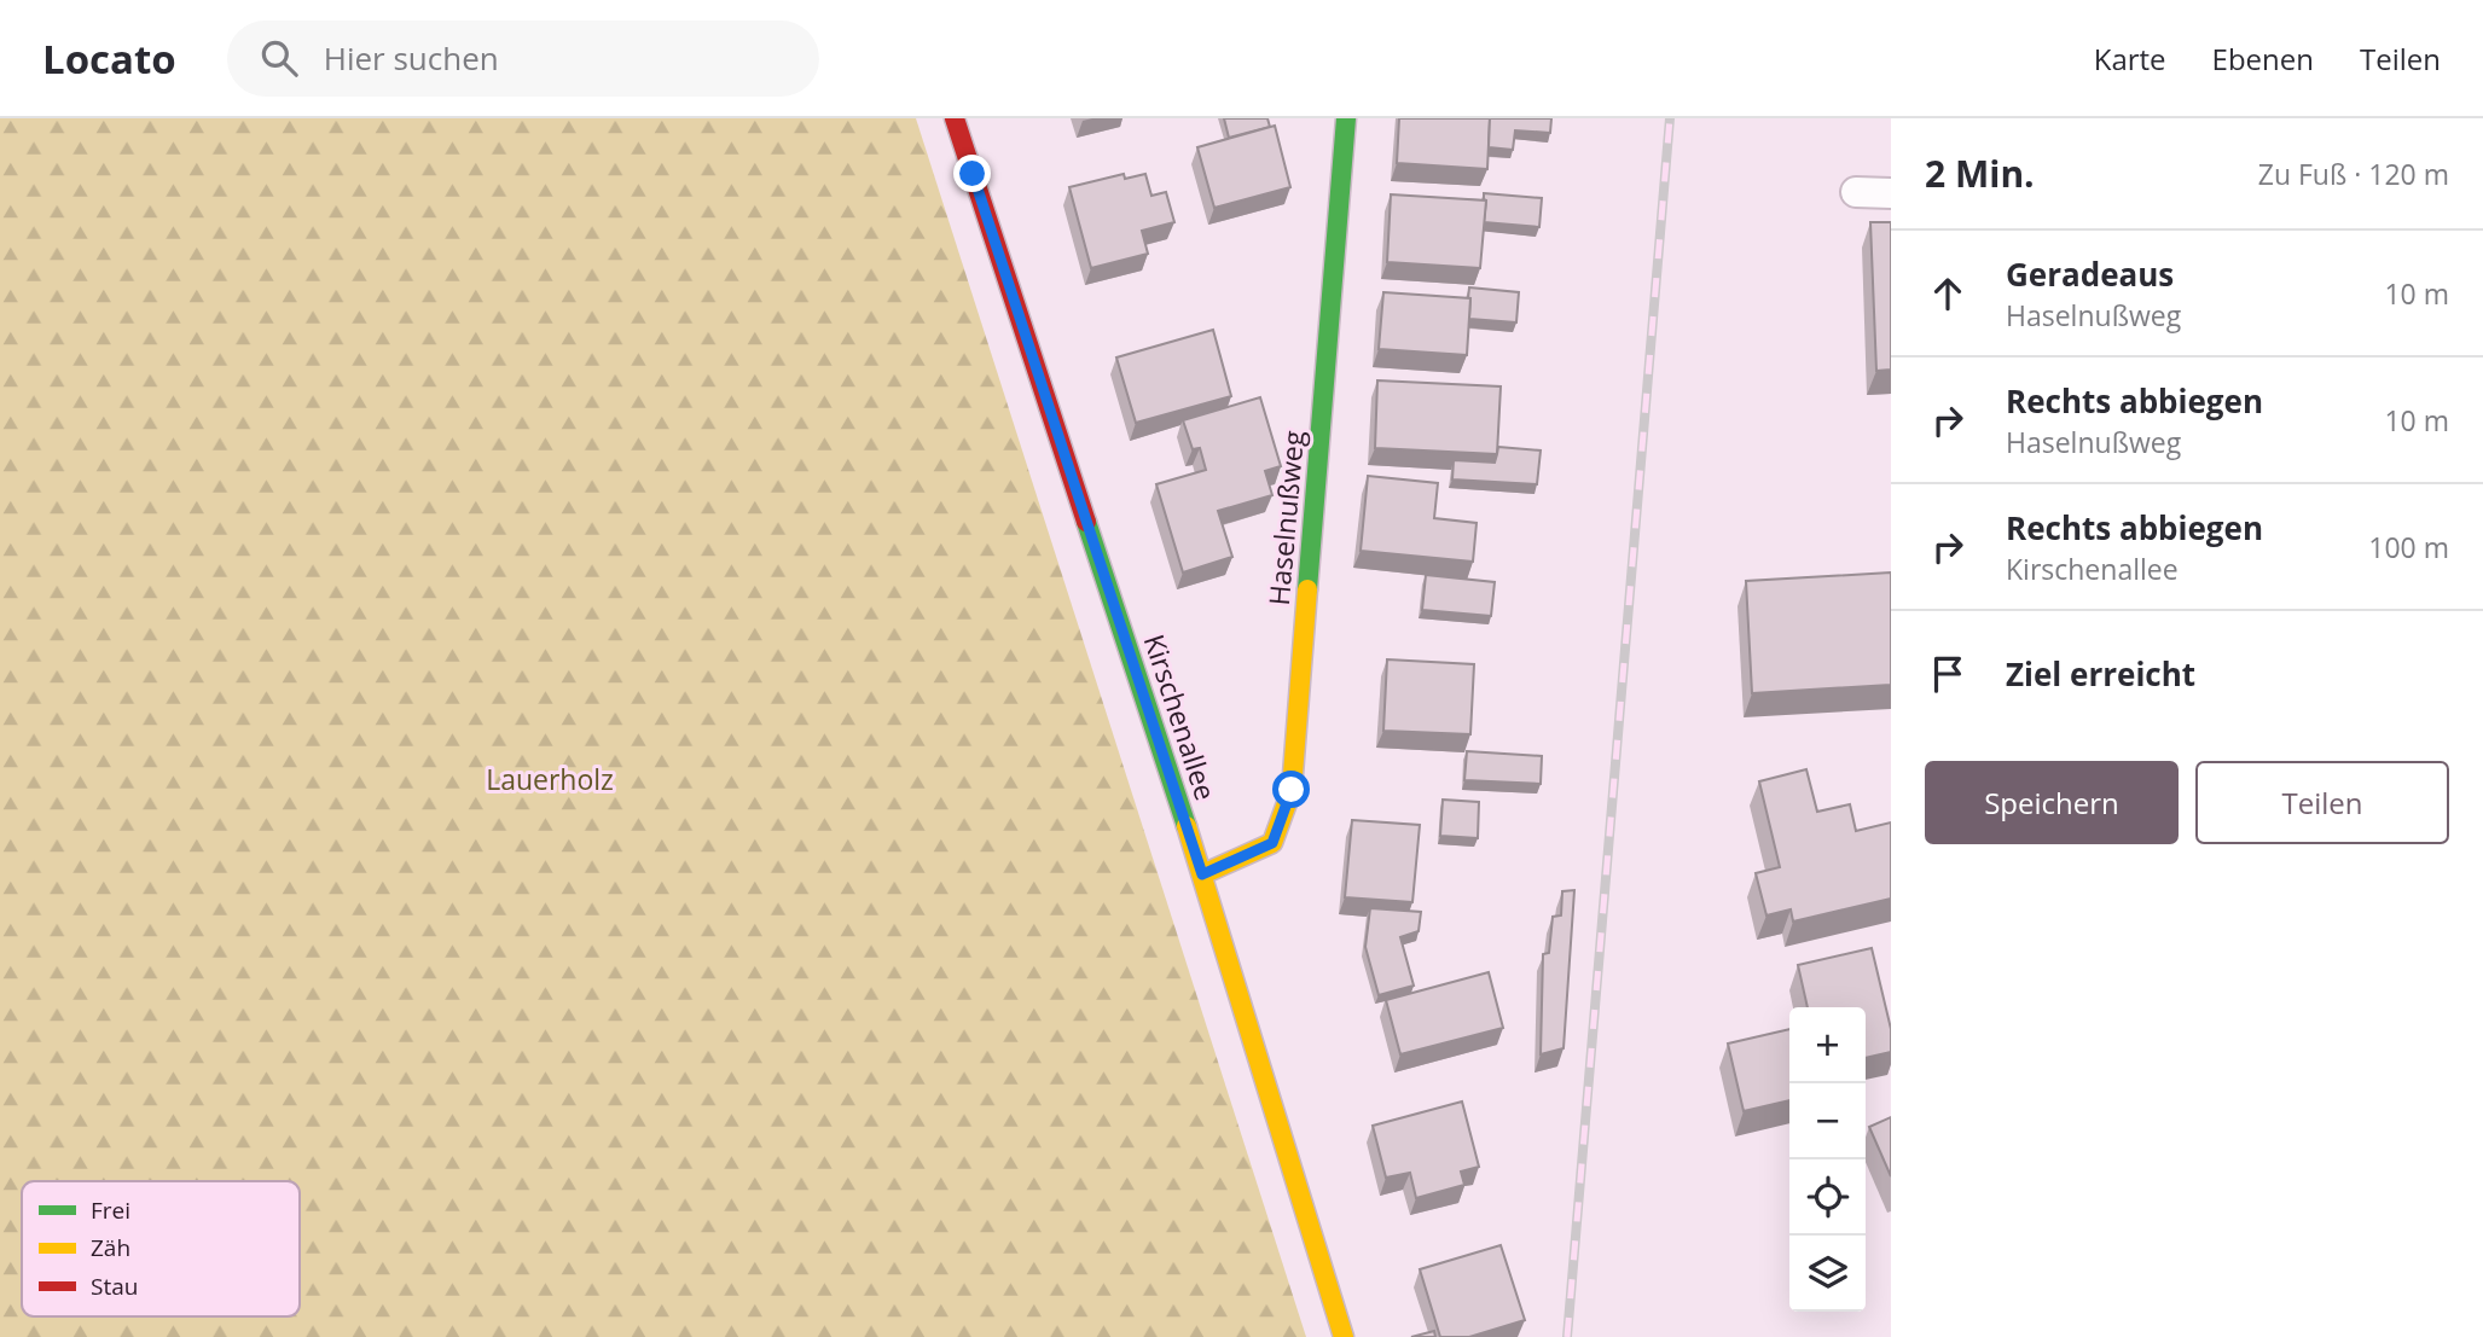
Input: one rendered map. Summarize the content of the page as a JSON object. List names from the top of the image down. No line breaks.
{"streets":{"street":["Haselnußweg","Kirschenallee"]},"crossings":[["Haselnußweg","Kirschenallee"]],"parks":["Lauerholz"],"legend":["Frei","Zäh","Stau"],"page":{"header":"Locato","search":"Hier suchen","nav":["Karte","Ebenen","Teilen"],"heading":["2 Min.","Zu Fuß · 120 m"],"list":[["Geradeaus","Haselnußweg","10 m"],["Rechts abbiegen","Haselnußweg","10 m"],["Rechts abbiegen","Kirschenallee","100 m"],"Ziel erreicht"],"buttons":["Speichern","Teilen"],"map_buttons":["+","−"]}}
